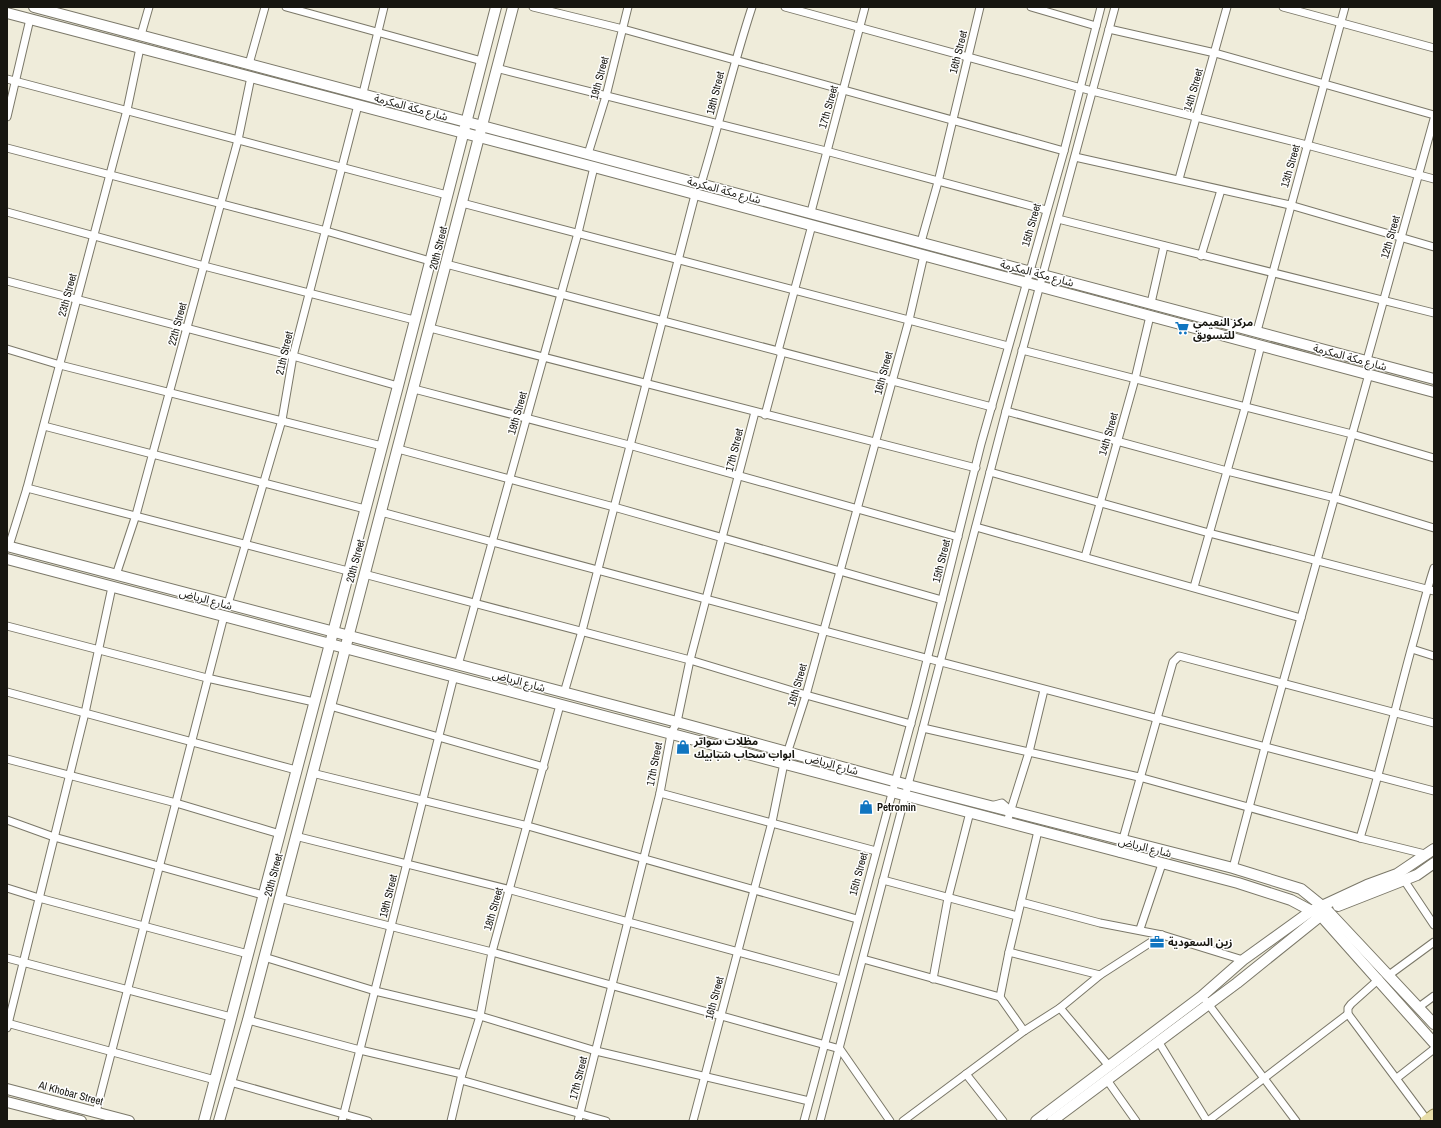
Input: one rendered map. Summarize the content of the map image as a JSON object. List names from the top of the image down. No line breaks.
{"streets":{"main road":["شارع مكة المكرمة","20th Street","شارع الرياض","Al Khobar Street"],"street":["16th Street","19th Street","14th Street","18th Street","17th Street","13th Street","15th Street","12th Street","23th Street","22th Street","21th Street"]},"crossings":[["16th Street","شارع مكة المكرمة"],["16th Street","شارع الرياض"],["19th Street","شارع مكة المكرمة"],["19th Street","شارع الرياض"],["14th Street","شارع مكة المكرمة"],["18th Street","شارع مكة المكرمة"],["18th Street","شارع الرياض"],["شارع مكة المكرمة","17th Street"],["شارع مكة المكرمة","13th Street"],["شارع مكة المكرمة","15th Street"],["شارع مكة المكرمة","12th Street"],["شارع مكة المكرمة","20th Street"],["شارع مكة المكرمة","23th Street"],["شارع مكة المكرمة","22th Street"],["شارع مكة المكرمة","21th Street"],["17th Street","شارع الرياض"],["15th Street","شارع الرياض"],["20th Street","شارع الرياض"],["23th Street","شارع الرياض"],["22th Street","شارع الرياض"],["21th Street","شارع الرياض"]],"places":{"supermarket":["مركز النعيمي للتسويق"],"shop":["مظلات سواتر ابواب سحاب شبابيك","Petromin"],"office":["زين السعودية"]}}
